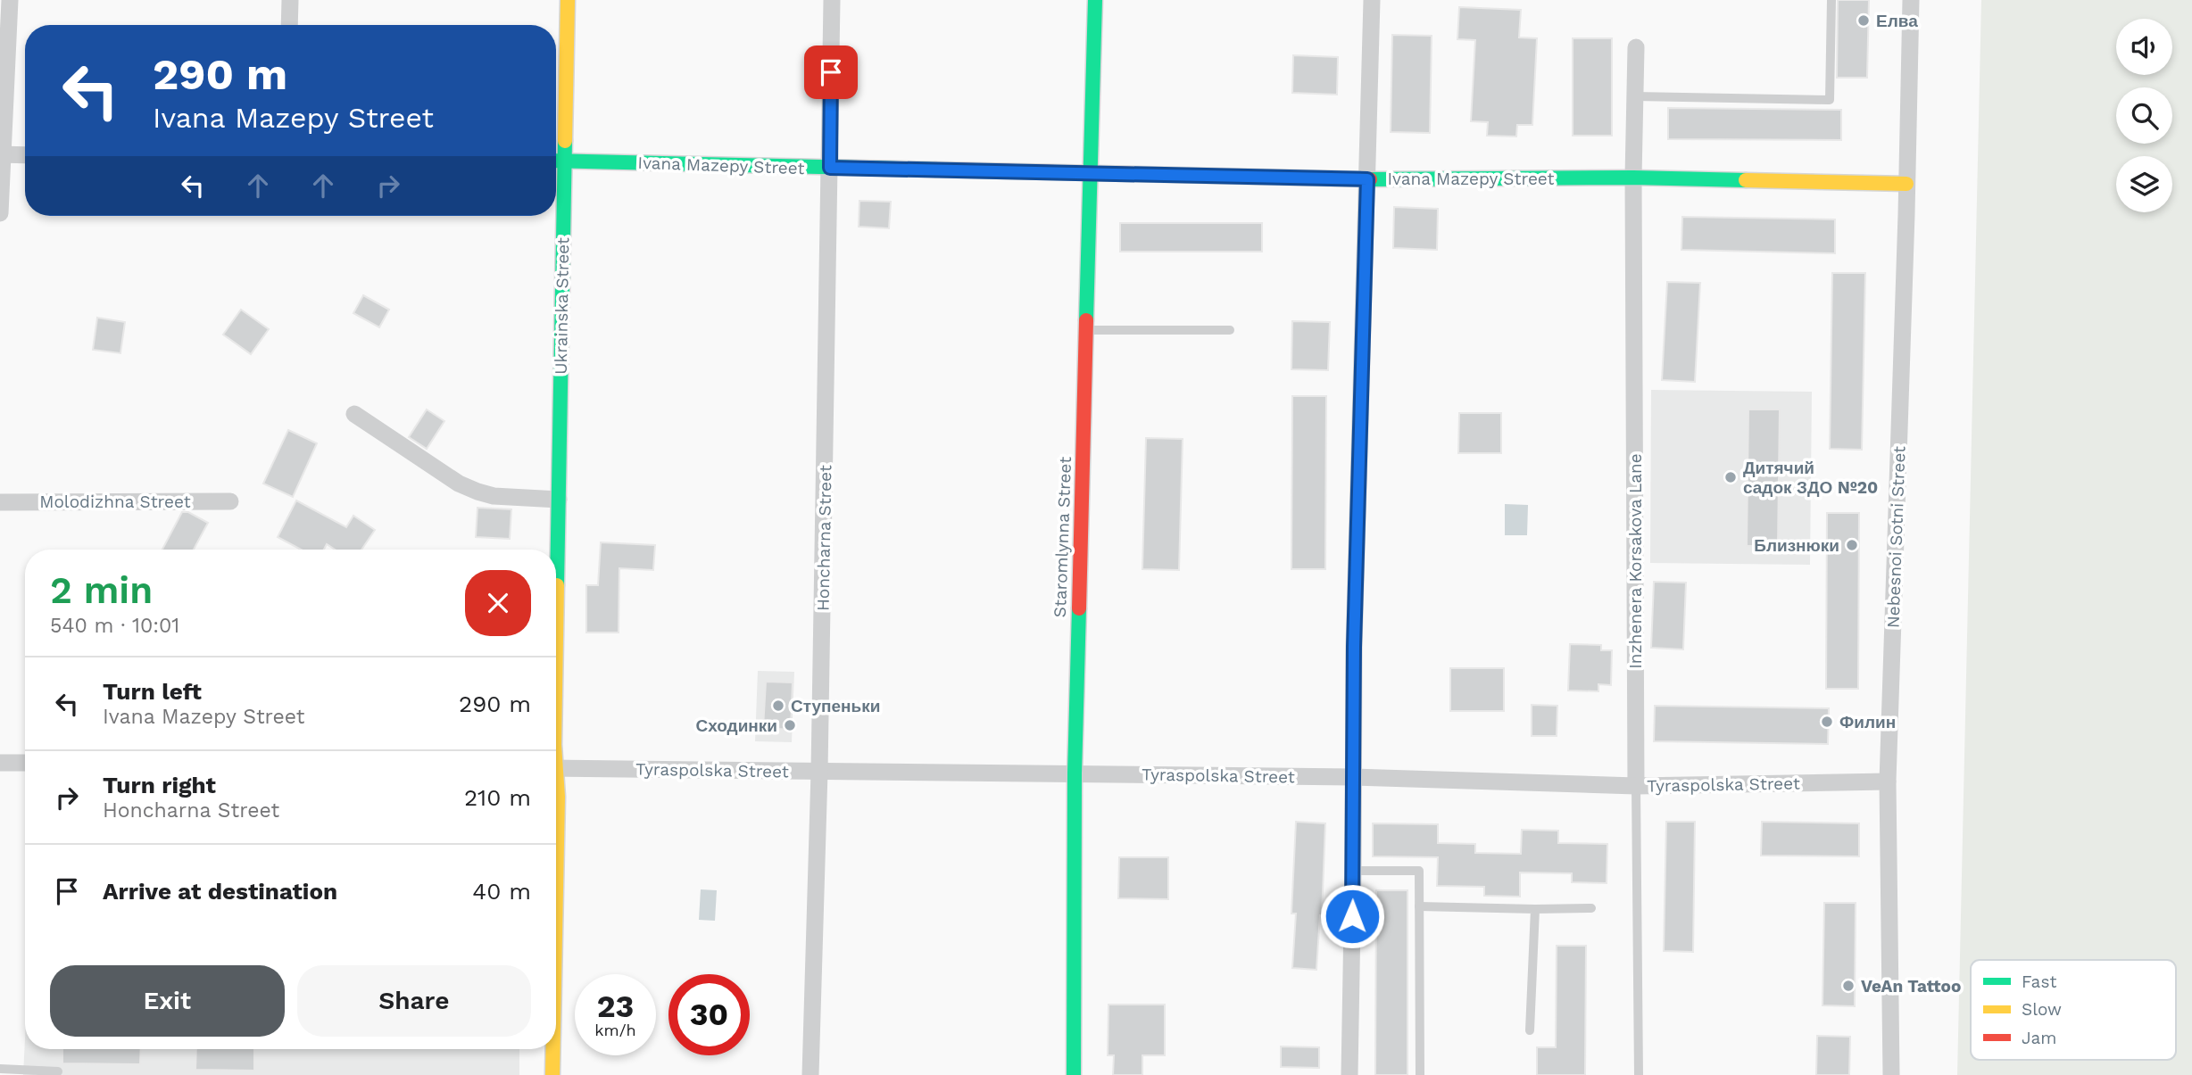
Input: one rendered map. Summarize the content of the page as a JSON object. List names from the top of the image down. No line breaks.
{"streets":{"street":["Ivana Mazepy Street","Ukrainska Street","Molodizhna Street","Staromlynna Street","Nebesnoi Sotni Street","Honcharna Street","Inzhenera Korsakova Lane","Tyraspolska Street"]},"crossings":[["Ivana Mazepy Street","Ukrainska Street"],["Ivana Mazepy Street","Staromlynna Street"],["Ivana Mazepy Street","Nebesnoi Sotni Street"],["Ivana Mazepy Street","Honcharna Street"],["Ivana Mazepy Street","Inzhenera Korsakova Lane"],["Staromlynna Street","Tyraspolska Street"],["Nebesnoi Sotni Street","Tyraspolska Street"],["Honcharna Street","Tyraspolska Street"],["Inzhenera Korsakova Lane","Tyraspolska Street"]],"places":["Елва","Дитячий садок ЗДО №20","Близнюки","Ступеньки","Филин","Сходинки","VeAn Tattoo"],"legend":["Fast","Slow","Jam"],"page":{"turn":["290 m","Ivana Mazepy Street"],"heading":["2 min","540 m · 10:01"],"list":[{"name":"Turn left","note":"Ivana Mazepy Street","value":"290 m"},{"name":"Turn right","note":"Honcharna Street","value":"210 m"},{"name":"Arrive at destination","value":"40 m"}],"buttons":["Exit","Share"],"speed":"23 km/h","limit":"30"}}
